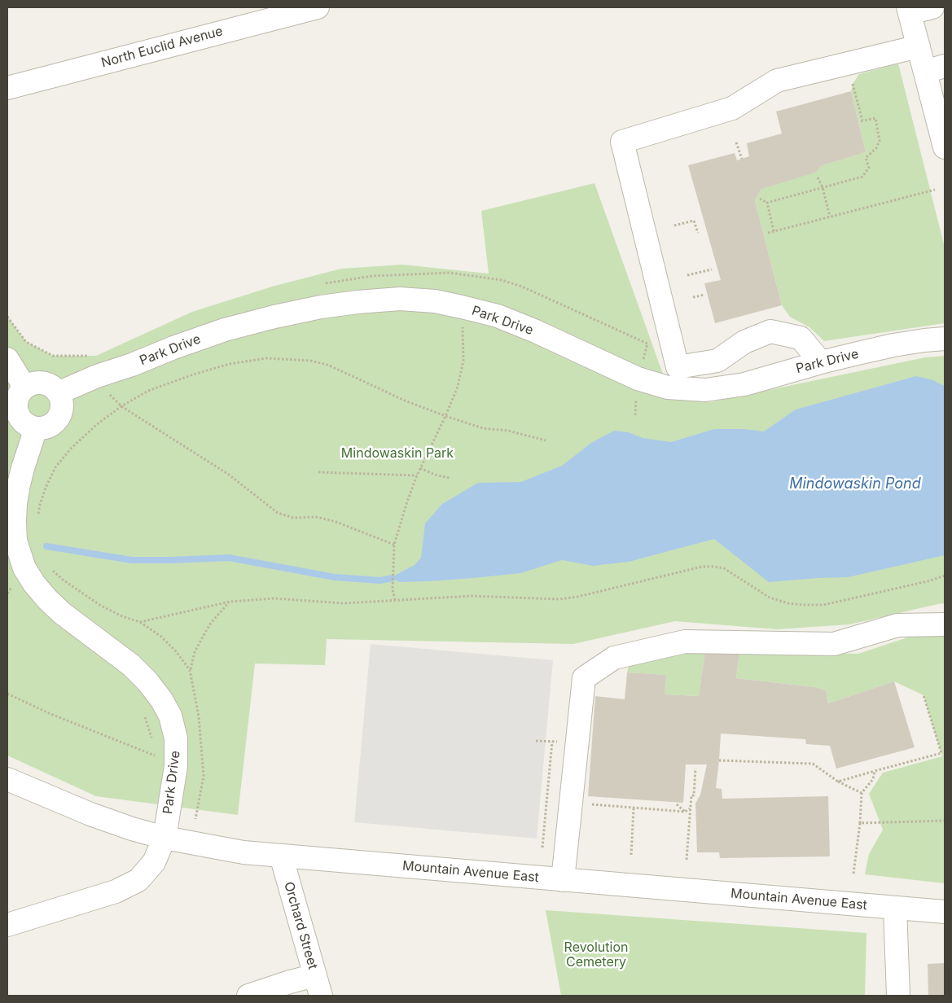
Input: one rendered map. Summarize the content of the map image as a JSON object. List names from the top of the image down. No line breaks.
{"streets":{"street":["North Euclid Avenue","Park Drive","Mountain Avenue East","Orchard Street"]},"crossings":[["Park Drive","Mountain Avenue East"],["Mountain Avenue East","Orchard Street"]],"water":["Mindowaskin Pond"],"parks":["Mindowaskin Park","Revolution Cemetery"]}
